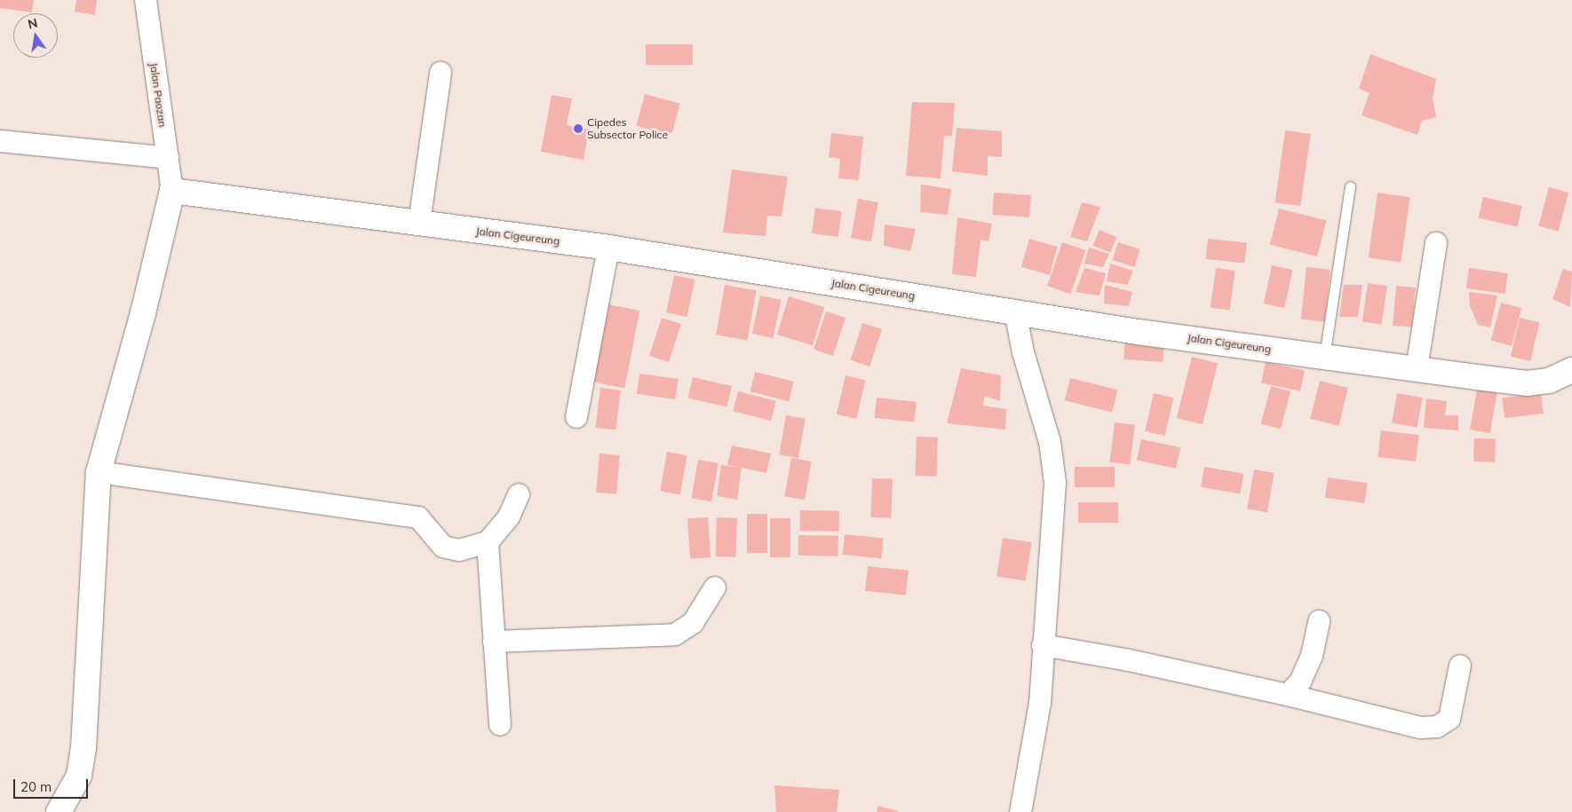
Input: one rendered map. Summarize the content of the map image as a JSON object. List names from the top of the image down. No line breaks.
{"streets":{"street":["Jalan Paozan","Jalan Cigeureung"]},"crossings":[["Jalan Paozan","Jalan Cigeureung"]],"places":["Cipedes Subsector Police"],"scale_bar":"20 m","north":"top"}
